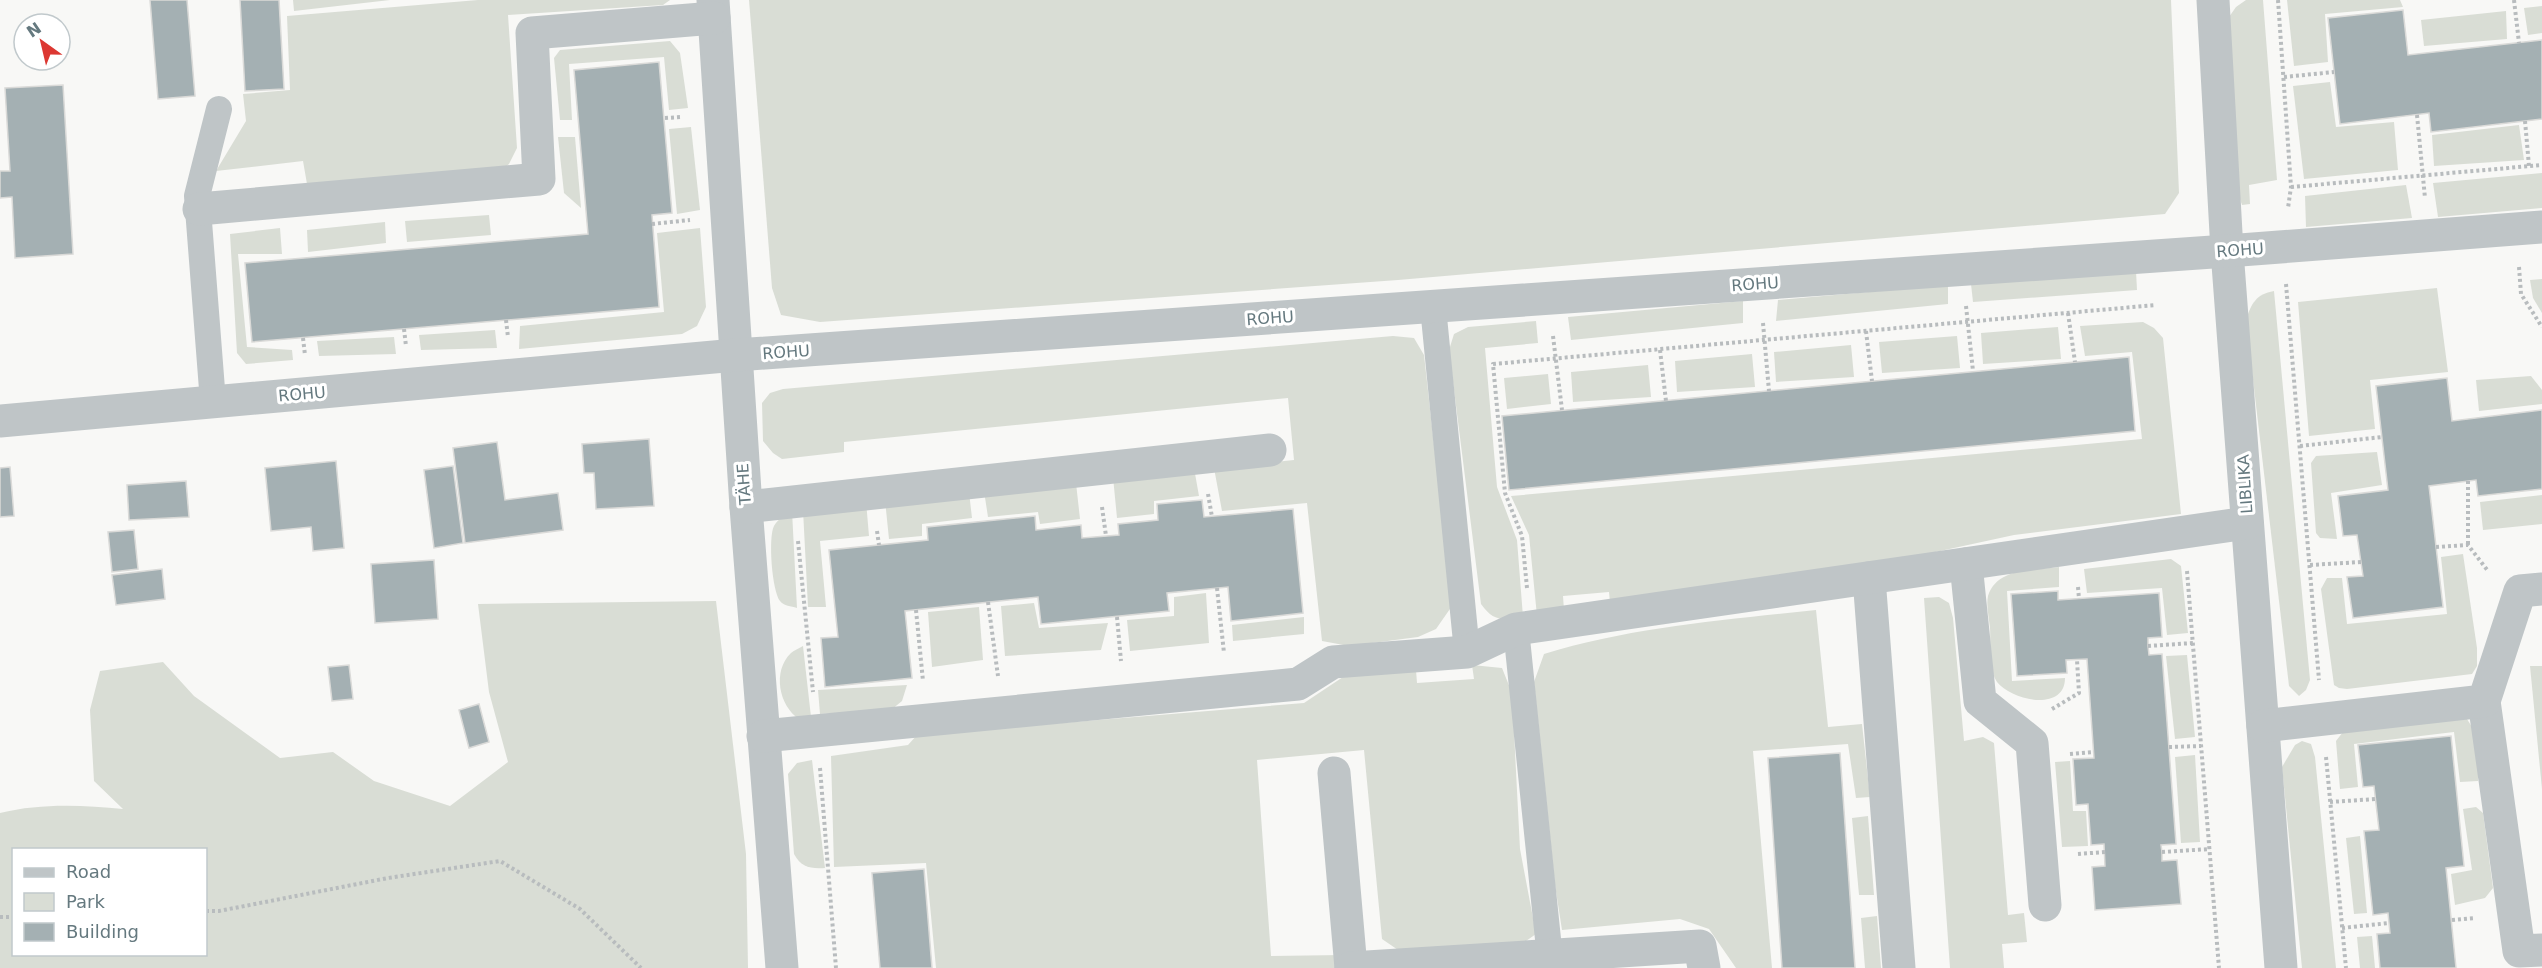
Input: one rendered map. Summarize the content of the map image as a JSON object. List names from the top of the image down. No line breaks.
{"streets":{"street":["ROHU","TÄHE","LIBLIKA"]},"crossings":[["ROHU","TÄHE"],["ROHU","LIBLIKA"]],"legend":["Road","Park","Building"],"north":"top left"}
